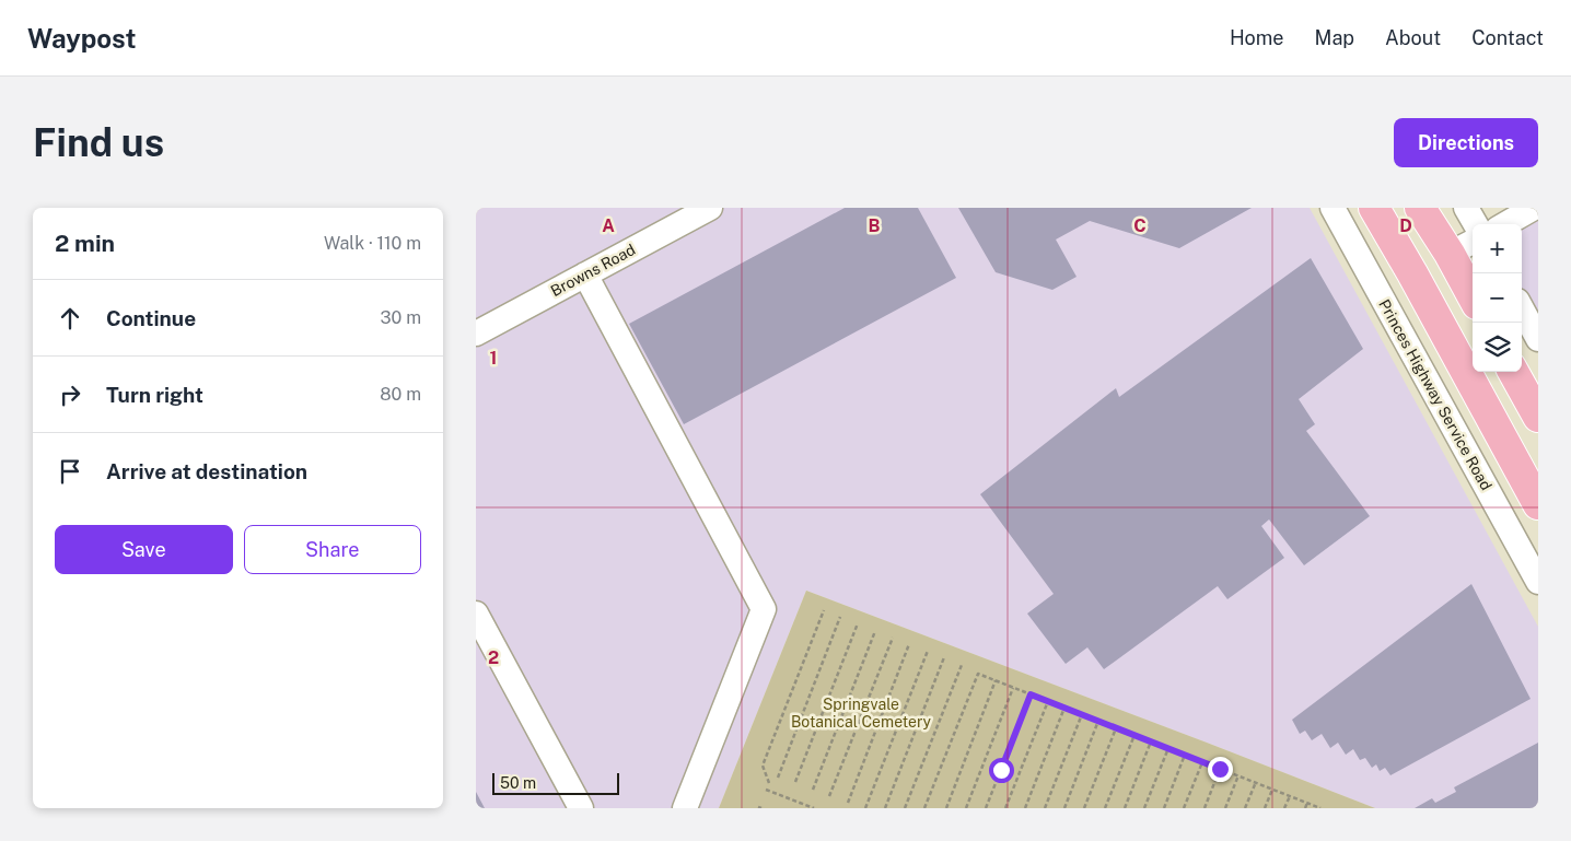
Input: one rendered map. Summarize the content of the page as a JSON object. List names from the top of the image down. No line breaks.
{"streets":{"street":["Browns Road","Princes Highway Service Road"]},"parks":["Springvale Botanical Cemetery"],"scale_bar":"50 m","page":{"header":"Waypost","nav":["Home","Map","About","Contact"],"buttons":["Directions",["Save","Share"]],"title":"Find us","heading":["2 min","Walk · 110 m"],"map_buttons":["+","−"],"list":[["Continue","30 m"],["Turn right","80 m"],"Arrive at destination"],"scale":"50 m"},"grid":{"columns":["A","B","C","D"],"rows":["1","2"]}}
